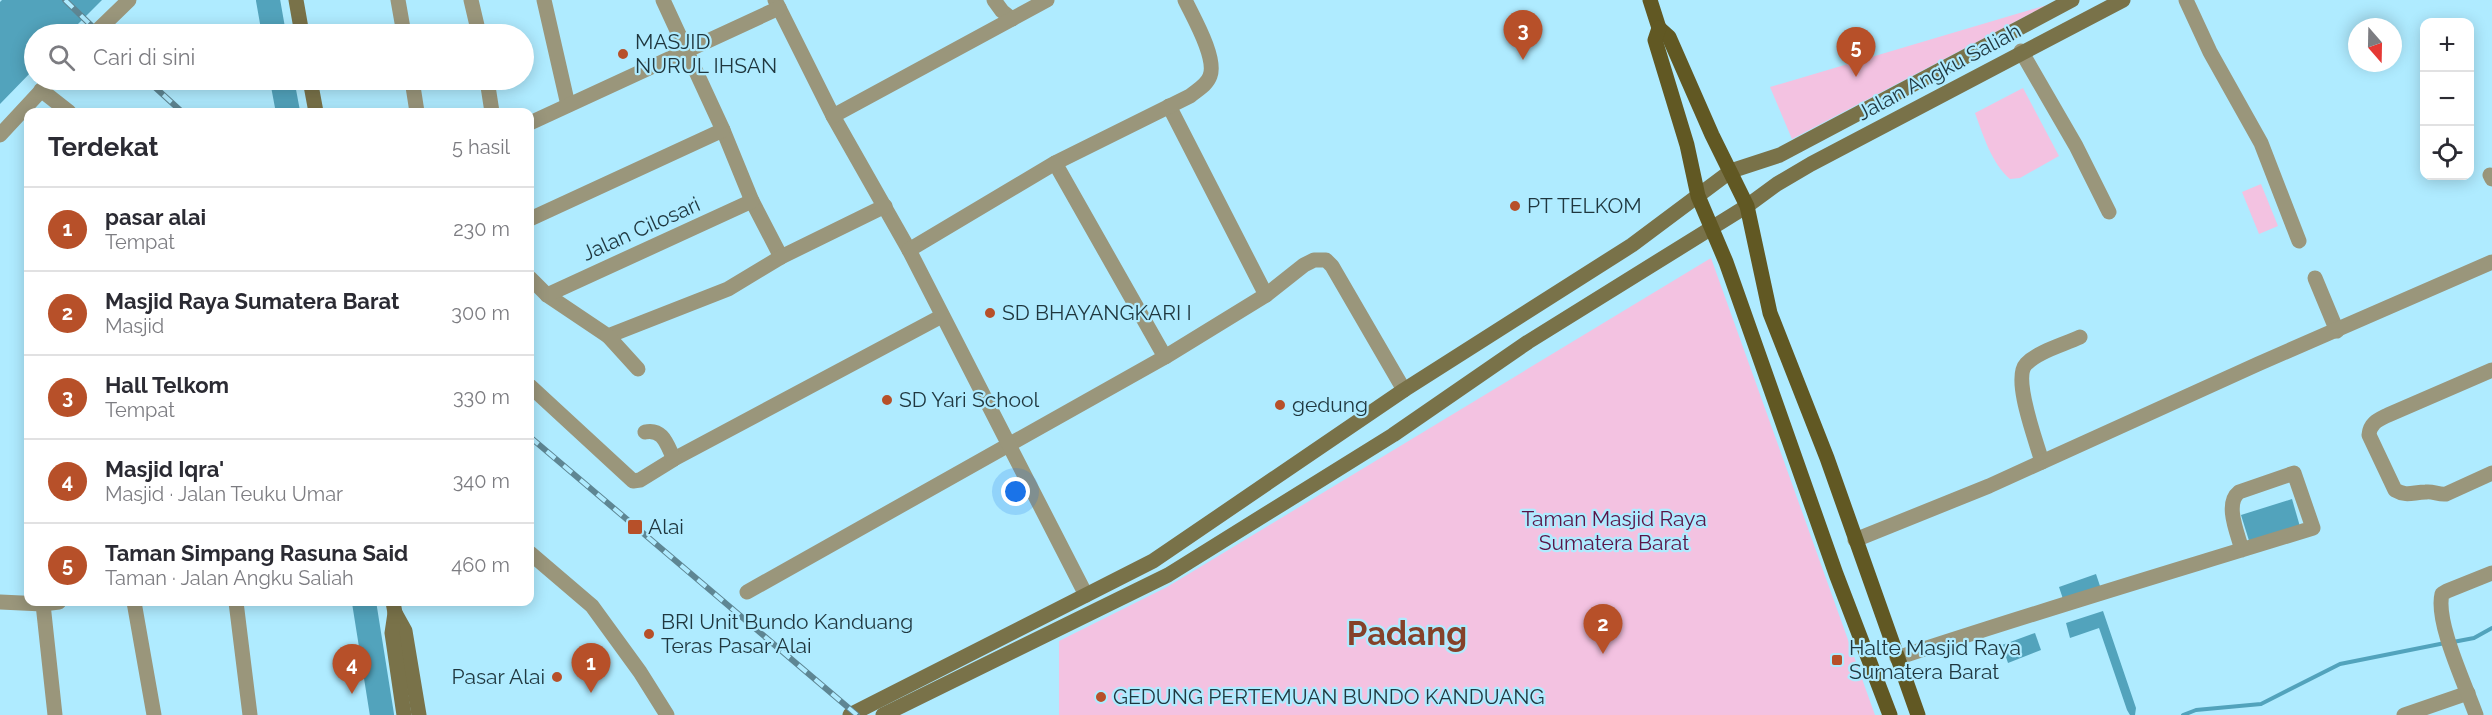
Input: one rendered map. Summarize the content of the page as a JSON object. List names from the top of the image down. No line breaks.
{"streets":{"main road":["Jalan Angku Saliah"],"street":["Jalan Cilosari"]},"districts":["Padang"],"parks":["Taman Masjid Raya Sumatera Barat"],"places":{"other":["MASJID NURUL IHSAN","PT TELKOM","SD BHAYANGKARI I","SD Yari School","gedung","BRI Unit Bundo Kanduang Teras Pasar Alai","Pasar Alai","GEDUNG PERTEMUAN BUNDO KANDUANG"],"transit":["Alai","Halte Masjid Raya Sumatera Barat"]},"north":"bottom","page":{"pins":["3","5","2","1","4"],"map_buttons":["+","−"],"search":"Cari di sini","heading":["Terdekat","5 hasil"],"list":[{"mark":"1","name":"pasar alai","note":"Tempat","value":"230 m"},{"mark":"2","name":"Masjid Raya Sumatera Barat","note":"Masjid","value":"300 m"},{"mark":"3","name":"Hall Telkom","note":"Tempat","value":"330 m"},{"mark":"4","name":"Masjid Iqra'","note":"Masjid · Jalan Teuku Umar","value":"340 m"},{"mark":"5","name":"Taman Simpang Rasuna Said","note":"Taman · Jalan Angku Saliah","value":"460 m"}]}}
